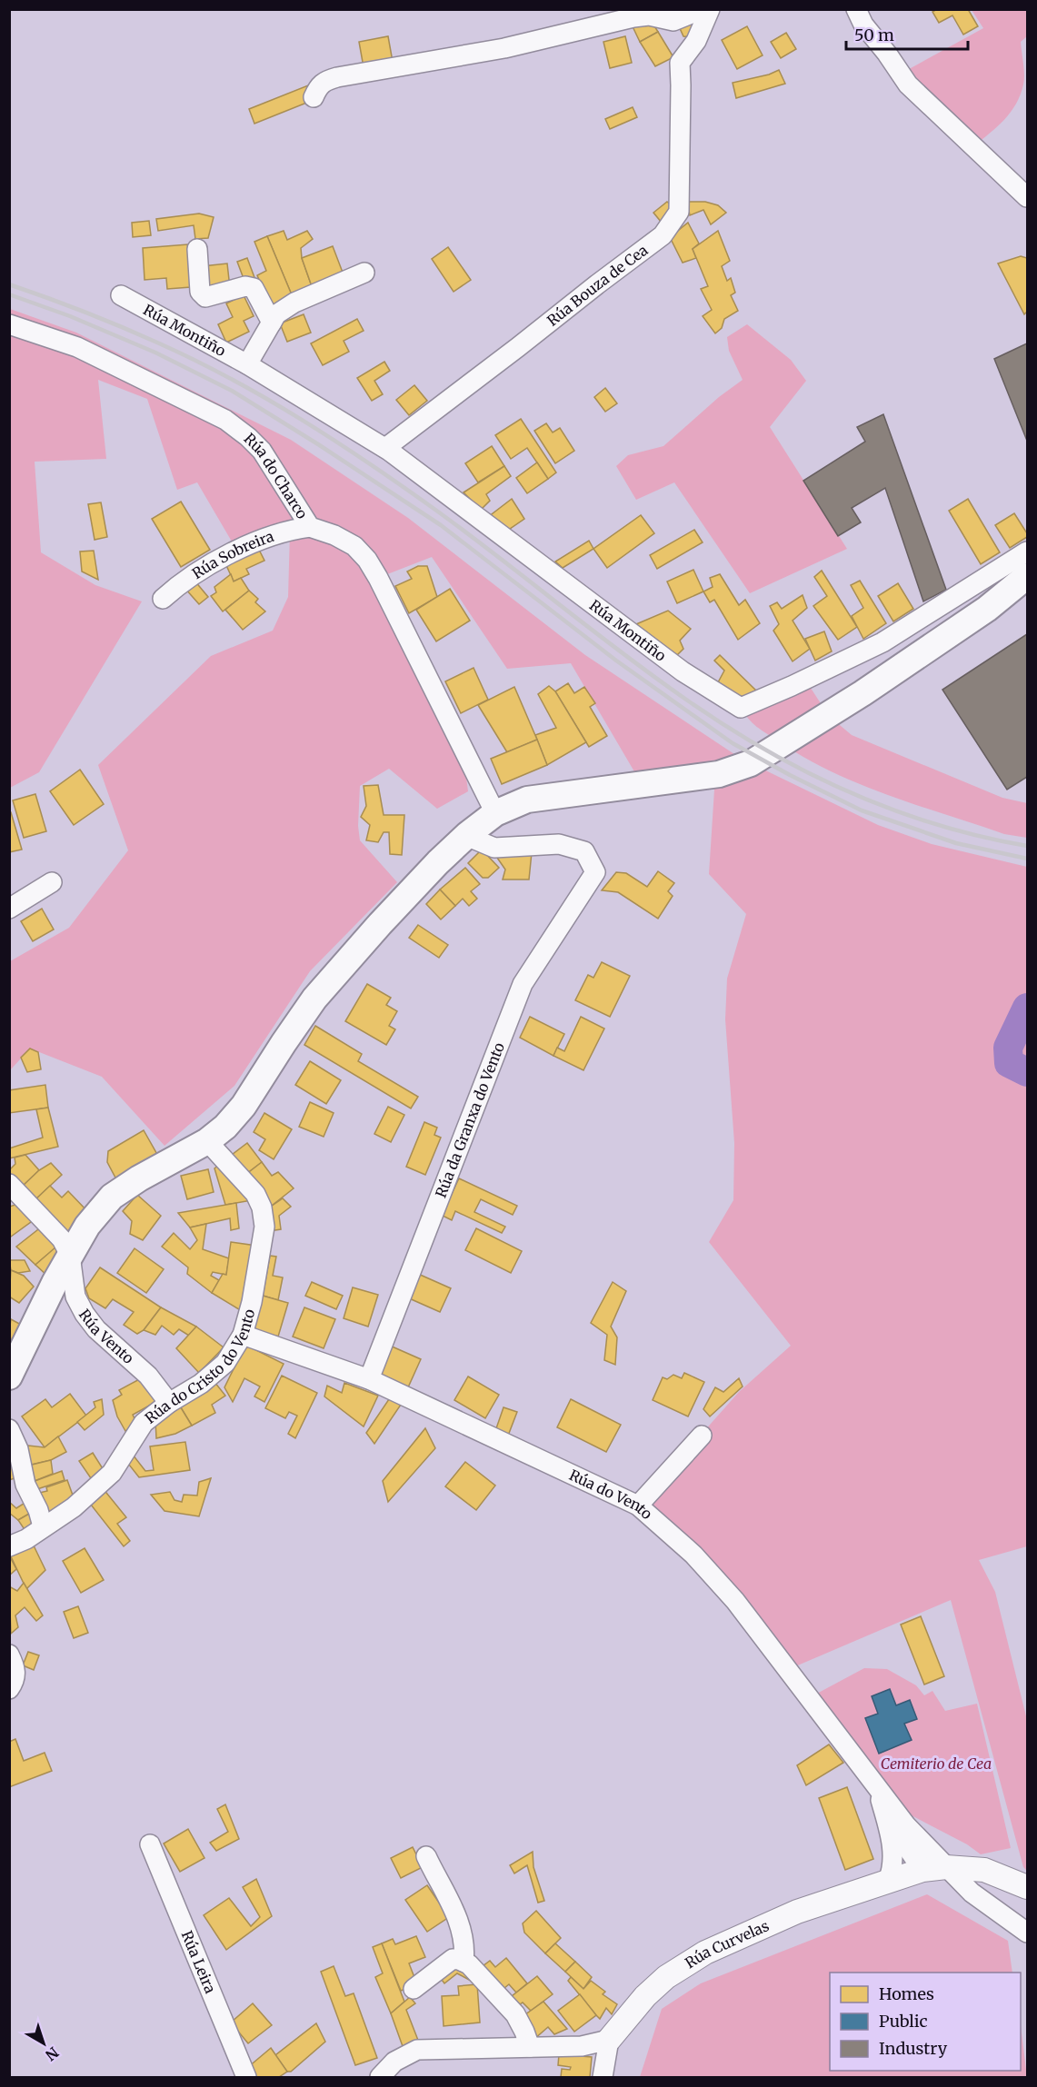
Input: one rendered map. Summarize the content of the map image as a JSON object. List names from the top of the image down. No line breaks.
{"streets":{"street":["Rúa Bouza de Cea","Rúa Montiño","Rúa do Charco","Rúa Sobreira","Rúa da Granxa do Vento","Rúa Vento","Rúa do Cristo do Vento","Rúa do Vento","Rúa Curvelas","Rúa Leira"]},"crossings":[["Rúa Bouza de Cea","Rúa Montiño"],["Rúa do Charco","Rúa Sobreira"],["Rúa da Granxa do Vento","Rúa do Vento"],["Rúa Vento","Rúa do Cristo do Vento"],["Rúa do Cristo do Vento","Rúa do Vento"],["Rúa do Vento","Rúa Curvelas"]],"parks":["Cemiterio de Cea"],"legend":["Homes","Public","Industry"],"scale_bar":"50 m","north":"bottom right"}
